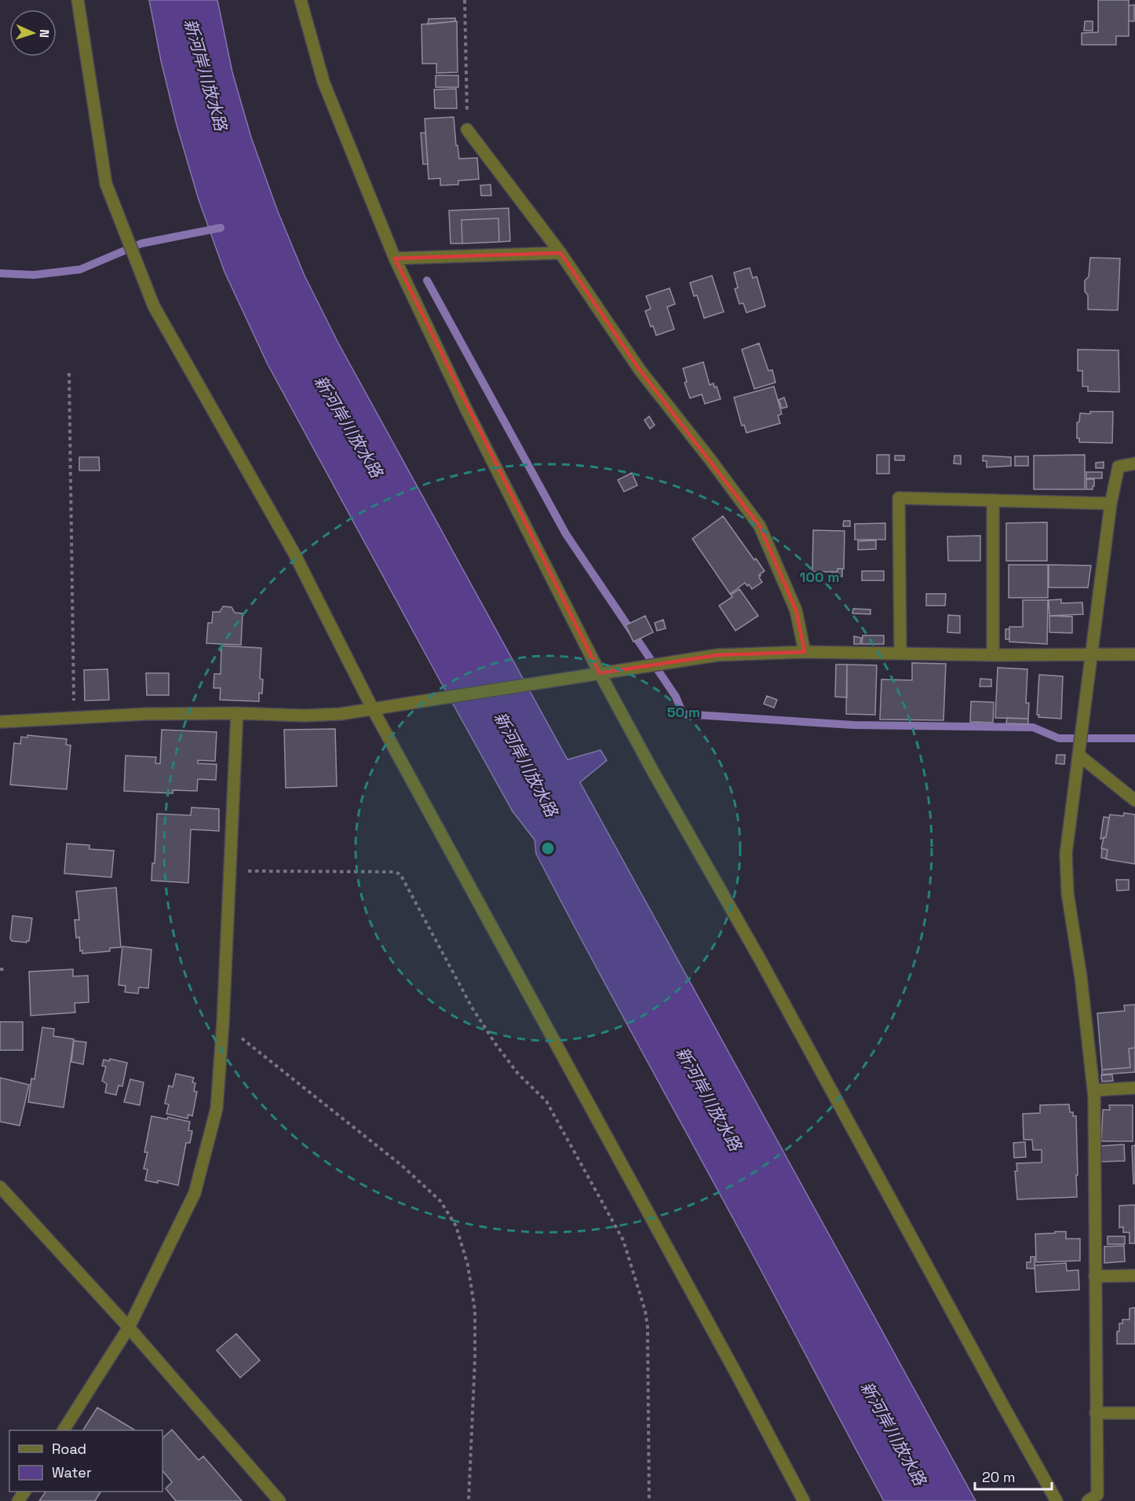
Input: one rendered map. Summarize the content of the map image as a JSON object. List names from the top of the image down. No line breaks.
{"water":["新河岸川放水路"],"legend":["Road","Water"],"scale_bar":"20 m","north":"right","rings":["100 m","50 m"]}
